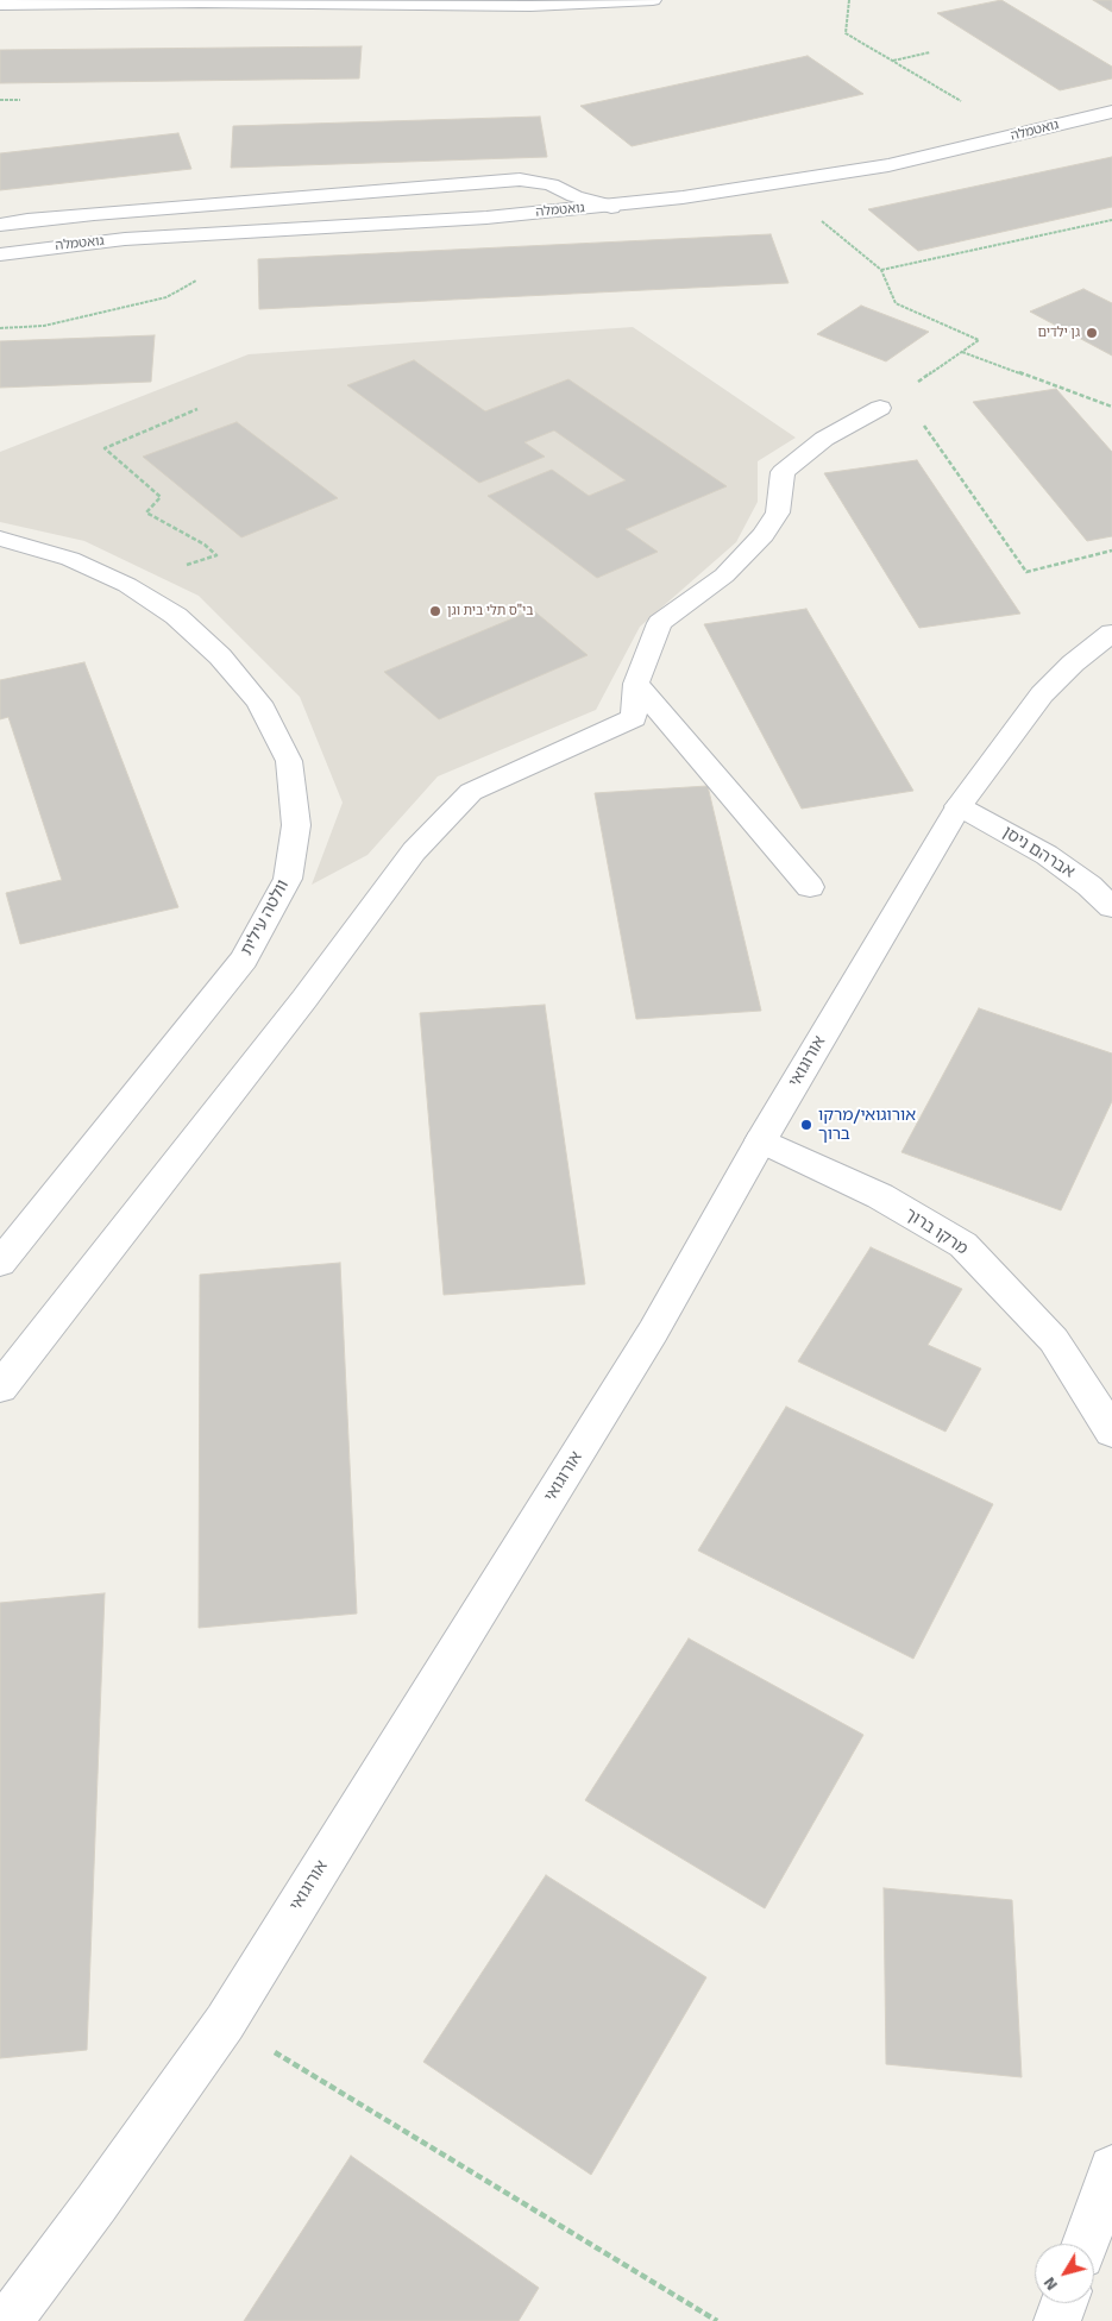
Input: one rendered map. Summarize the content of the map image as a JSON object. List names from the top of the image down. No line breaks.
{"streets":{"street":["גואטמלה","אברהם ניסן","וולטה עילית","אורוגואי","מרקו ברוך"]},"crossings":[["אברהם ניסן","אורוגואי"],["אורוגואי","מרקו ברוך"]],"places":["גן ילדים","בי\"ס תלי בית וגן","אורוגואי/מרקו ברוך"],"north":"bottom left"}
